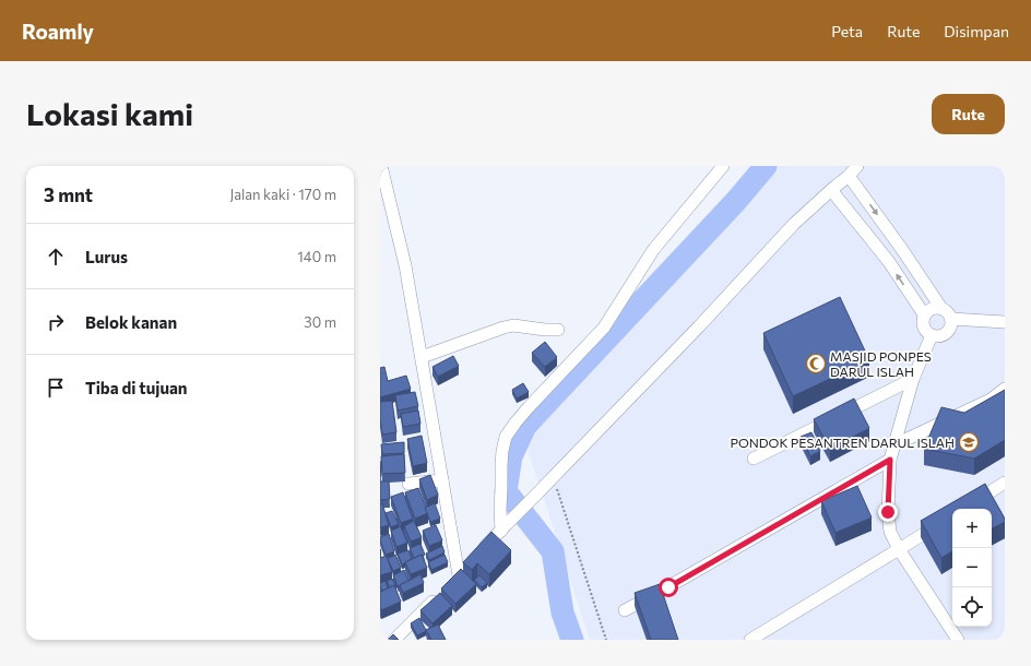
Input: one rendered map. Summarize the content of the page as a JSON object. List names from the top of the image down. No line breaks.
{"places":{"mosque":["MASJID PONPES DARUL ISLAH"],"school or university":["PONDOK PESANTREN DARUL ISLAH"]},"page":{"header":"Roamly","nav":["Peta","Rute","Disimpan"],"buttons":"Rute","title":"Lokasi kami","heading":["3 mnt","Jalan kaki · 170 m"],"list":[["Lurus","140 m"],["Belok kanan","30 m"],"Tiba di tujuan"],"map_buttons":["+","−"]}}
